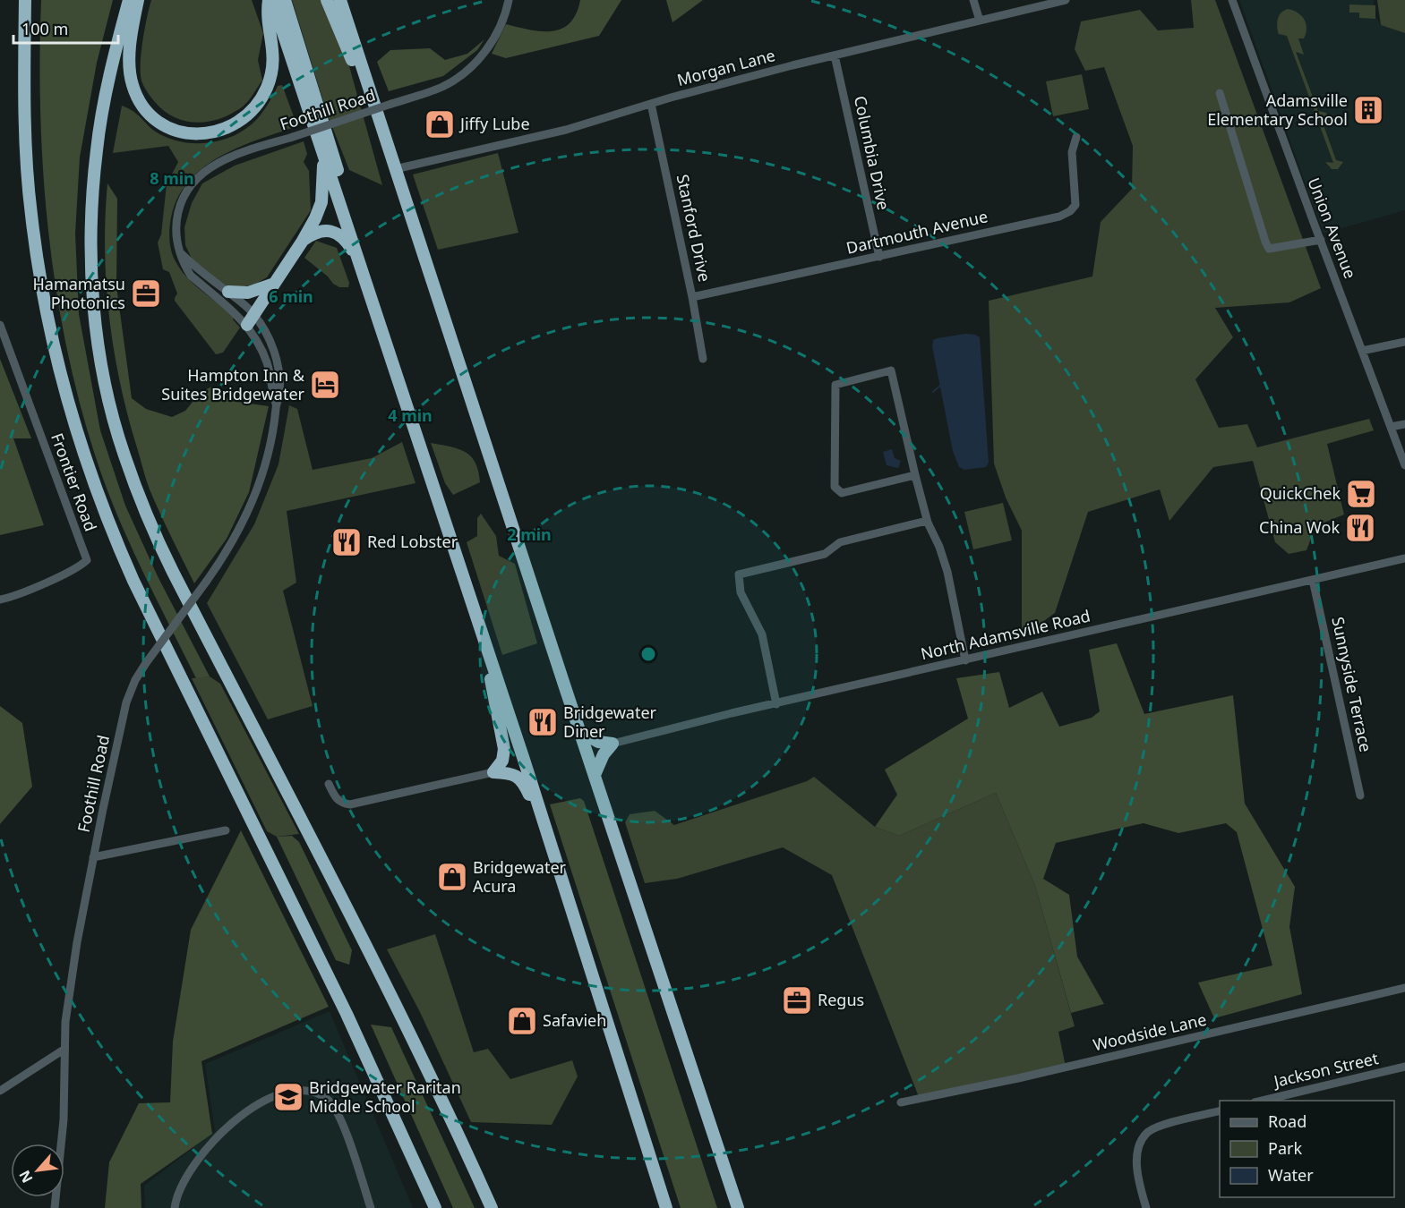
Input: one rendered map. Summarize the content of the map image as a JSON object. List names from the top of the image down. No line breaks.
{"streets":{"street":["Morgan Lane","Foothill Road","Columbia Drive","Stanford Drive","Union Avenue","Dartmouth Avenue","Frontier Road","North Adamsville Road","Sunnyside Terrace","Woodside Lane","Jackson Street"]},"crossings":[["Morgan Lane","Columbia Drive"],["Morgan Lane","Stanford Drive"],["Columbia Drive","Dartmouth Avenue"],["Stanford Drive","Dartmouth Avenue"],["North Adamsville Road","Sunnyside Terrace"]],"places":{"building":["Adamsville Elementary School"],"shop":["Jiffy Lube","Bridgewater Acura","Safavieh"],"office":["Hamamatsu Photonics","Regus"],"hotel":["Hampton Inn & Suites Bridgewater"],"supermarket":["QuickChek"],"restaurant":["China Wok","Red Lobster","Bridgewater Diner"],"school or university":["Bridgewater Raritan Middle School"]},"legend":["Road","Park","Water"],"scale_bar":"100 m","north":"bottom left","rings":["8 min","6 min","4 min","2 min"]}
